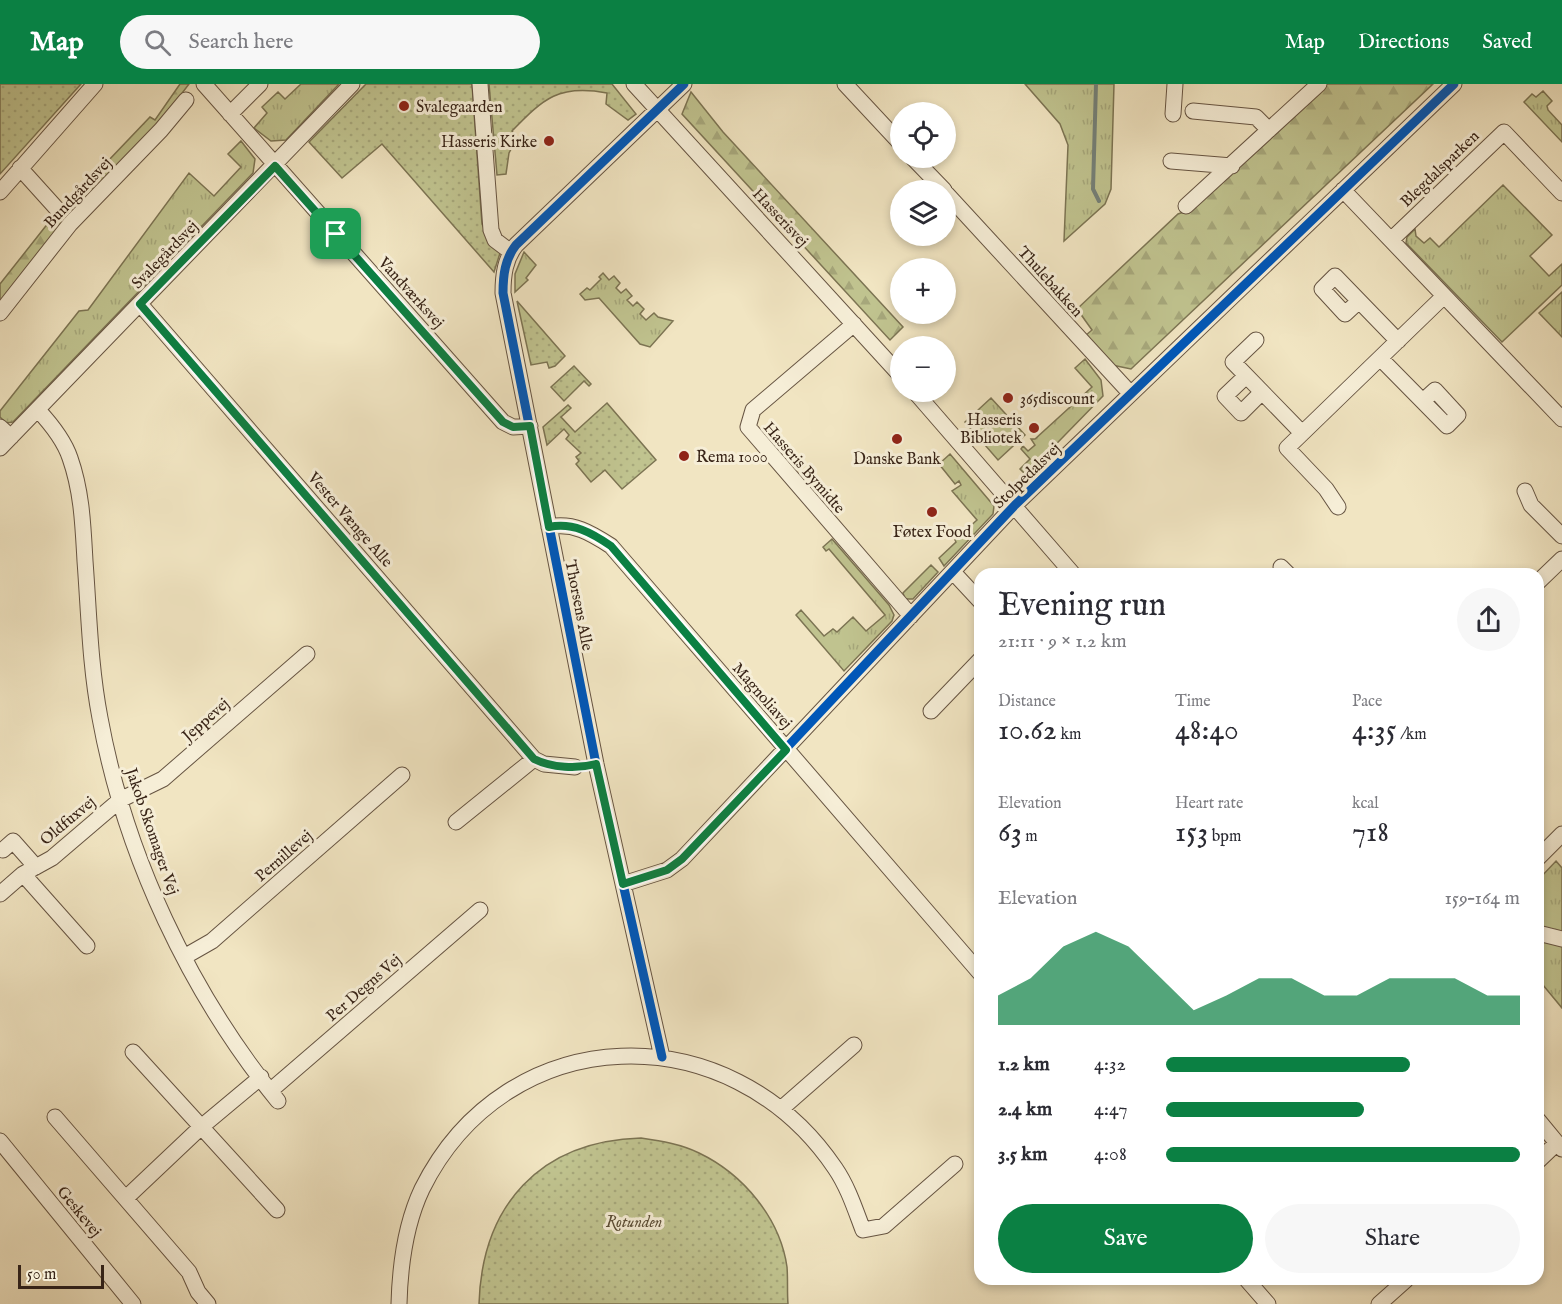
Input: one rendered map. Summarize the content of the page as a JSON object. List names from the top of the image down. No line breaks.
{"streets":{"street":["Blegdalsparken","Bundgårdsvej","Hasserisvej","Svalegårdsvej","Thulebakken","Vandværksvej","Hasseris Bymidte","Stolpedalsvej","Vester Vænge Alle","Thorsens Alle","Magnoliavej","Jeppevej","Oldfuxvej","Jakob Skomager Vej","Pernillevej","Per Degns Vej","Geskevej"]},"crossings":[["Hasserisvej","Hasseris Bymidte"],["Svalegårdsvej","Vandværksvej"],["Svalegårdsvej","Vester Vænge Alle"],["Svalegårdsvej","Jakob Skomager Vej"],["Thulebakken","Stolpedalsvej"],["Vandværksvej","Thorsens Alle"],["Hasseris Bymidte","Stolpedalsvej"],["Stolpedalsvej","Thorsens Alle"],["Stolpedalsvej","Magnoliavej"],["Thorsens Alle","Magnoliavej"],["Jeppevej","Oldfuxvej"],["Jeppevej","Jakob Skomager Vej"],["Oldfuxvej","Jakob Skomager Vej"],["Jakob Skomager Vej","Pernillevej"],["Jakob Skomager Vej","Per Degns Vej"]],"parks":["Rotunden"],"places":["Svalegaarden","Hasseris Kirke","365discount","Hasseris Bibliotek","Danske Bank","Rema 1000","Føtex Food"],"scale_bar":"50 m","page":{"header":"Map","search":"Search here","nav":["Map","Directions","Saved"],"map_buttons":["+","−"],"heading":["Evening run","21:11 · 9 × 1.2 km"],"stats":[["Distance","10.62 km"],["Time","48:40"],["Pace","4:35 /km"],["Elevation","63 m"],["Heart rate","153 bpm"],["kcal","718"]],"chart":["Elevation","159–164 m"],"list":[{"name":"1.2 km","note":"4:32"},{"name":"2.4 km","note":"4:47"},{"name":"3.5 km","note":"4:08"}],"buttons":["Save","Share"],"scale":"50 m"}}
